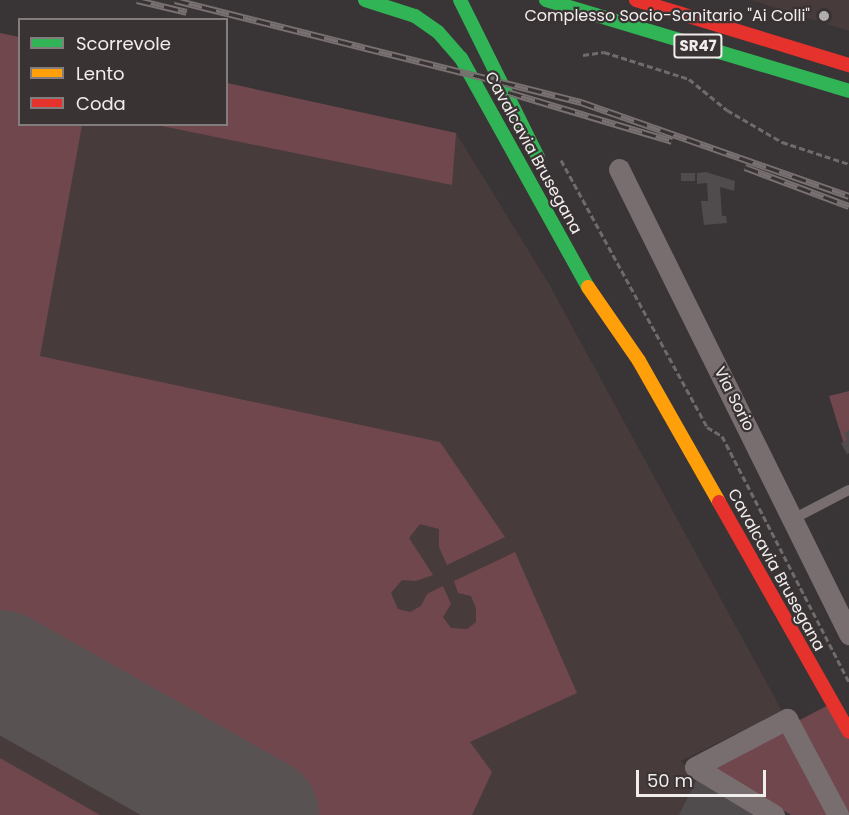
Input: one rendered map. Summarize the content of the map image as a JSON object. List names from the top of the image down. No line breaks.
{"streets":{"main road":["SR47","Cavalcavia Brusegana"],"street":["Via Sorio"]},"places":["Complesso Socio-Sanitario \"Ai Colli\""],"legend":["Scorrevole","Lento","Coda"],"scale_bar":"50 m"}
